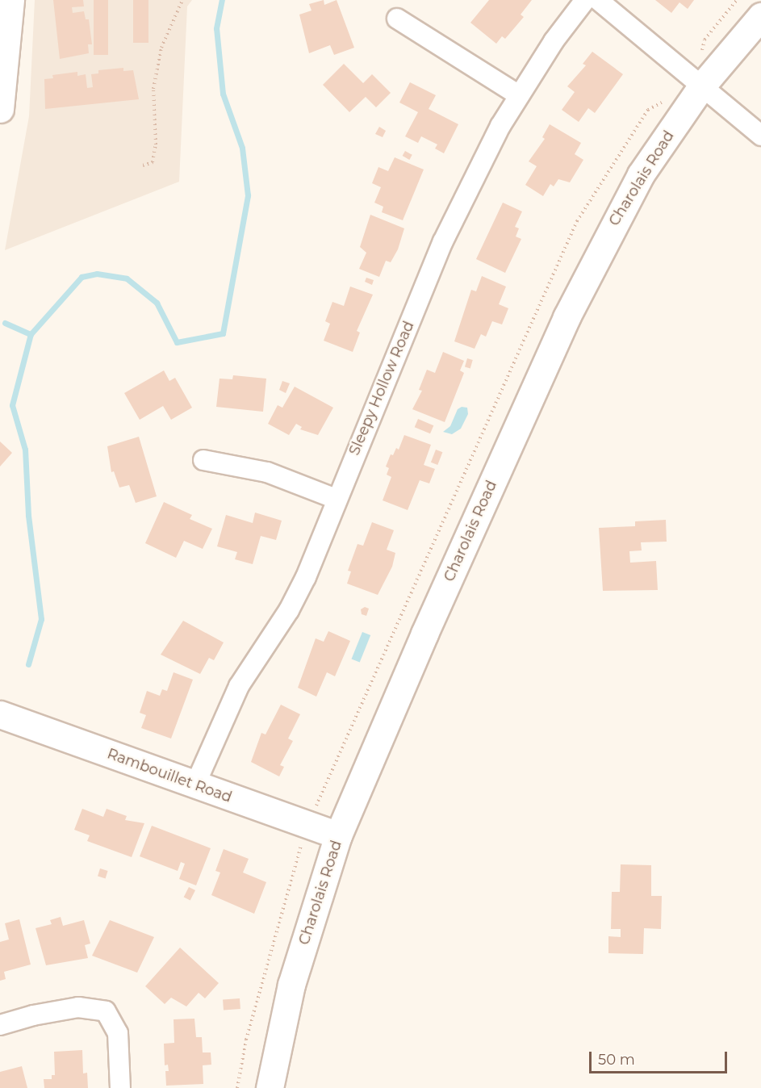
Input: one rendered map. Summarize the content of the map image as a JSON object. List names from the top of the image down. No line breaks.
{"streets":{"street":["Charolais Road","Sleepy Hollow Road","Rambouillet Road"]},"crossings":[["Charolais Road","Rambouillet Road"],["Sleepy Hollow Road","Rambouillet Road"]],"scale_bar":"50 m"}
